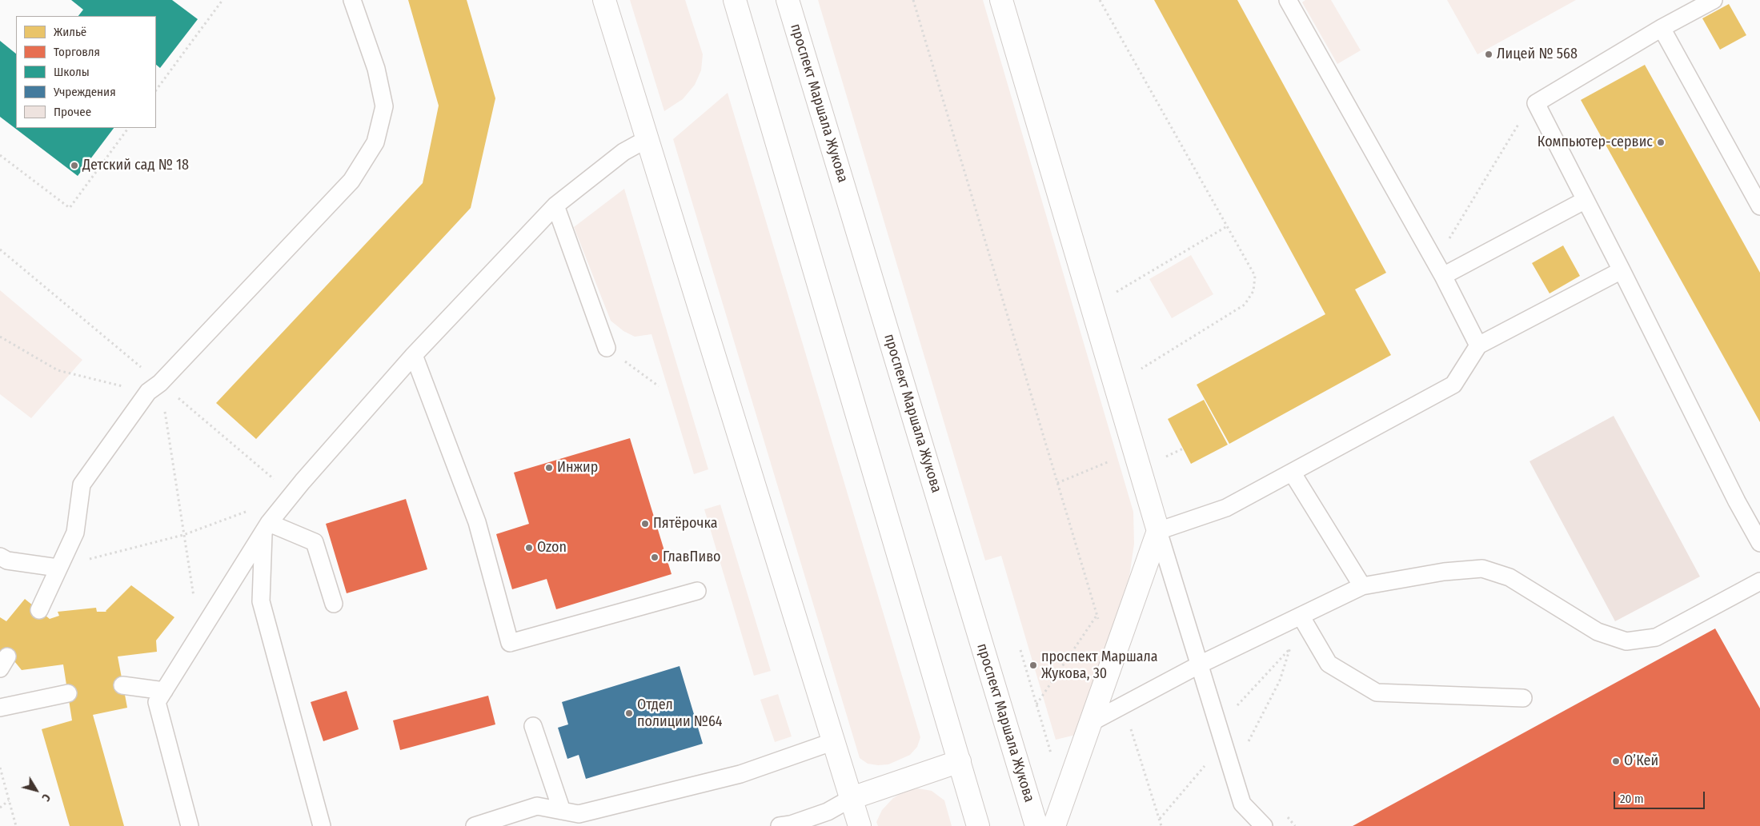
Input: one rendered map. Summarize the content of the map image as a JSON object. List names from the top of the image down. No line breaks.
{"streets":{"street":["проспект Маршала Жукова"]},"places":["Лицей № 568","Компьютер-сервис","Детский сад № 18","Инжир","Пятёрочка","Ozon","ГлавПиво","проспект Маршала Жукова, 30","Отдел полиции №64","О’Кей"],"legend":["Жильё","Торговля","Школы","Учреждения","Прочее"],"scale_bar":"20 m","north":"bottom right"}
